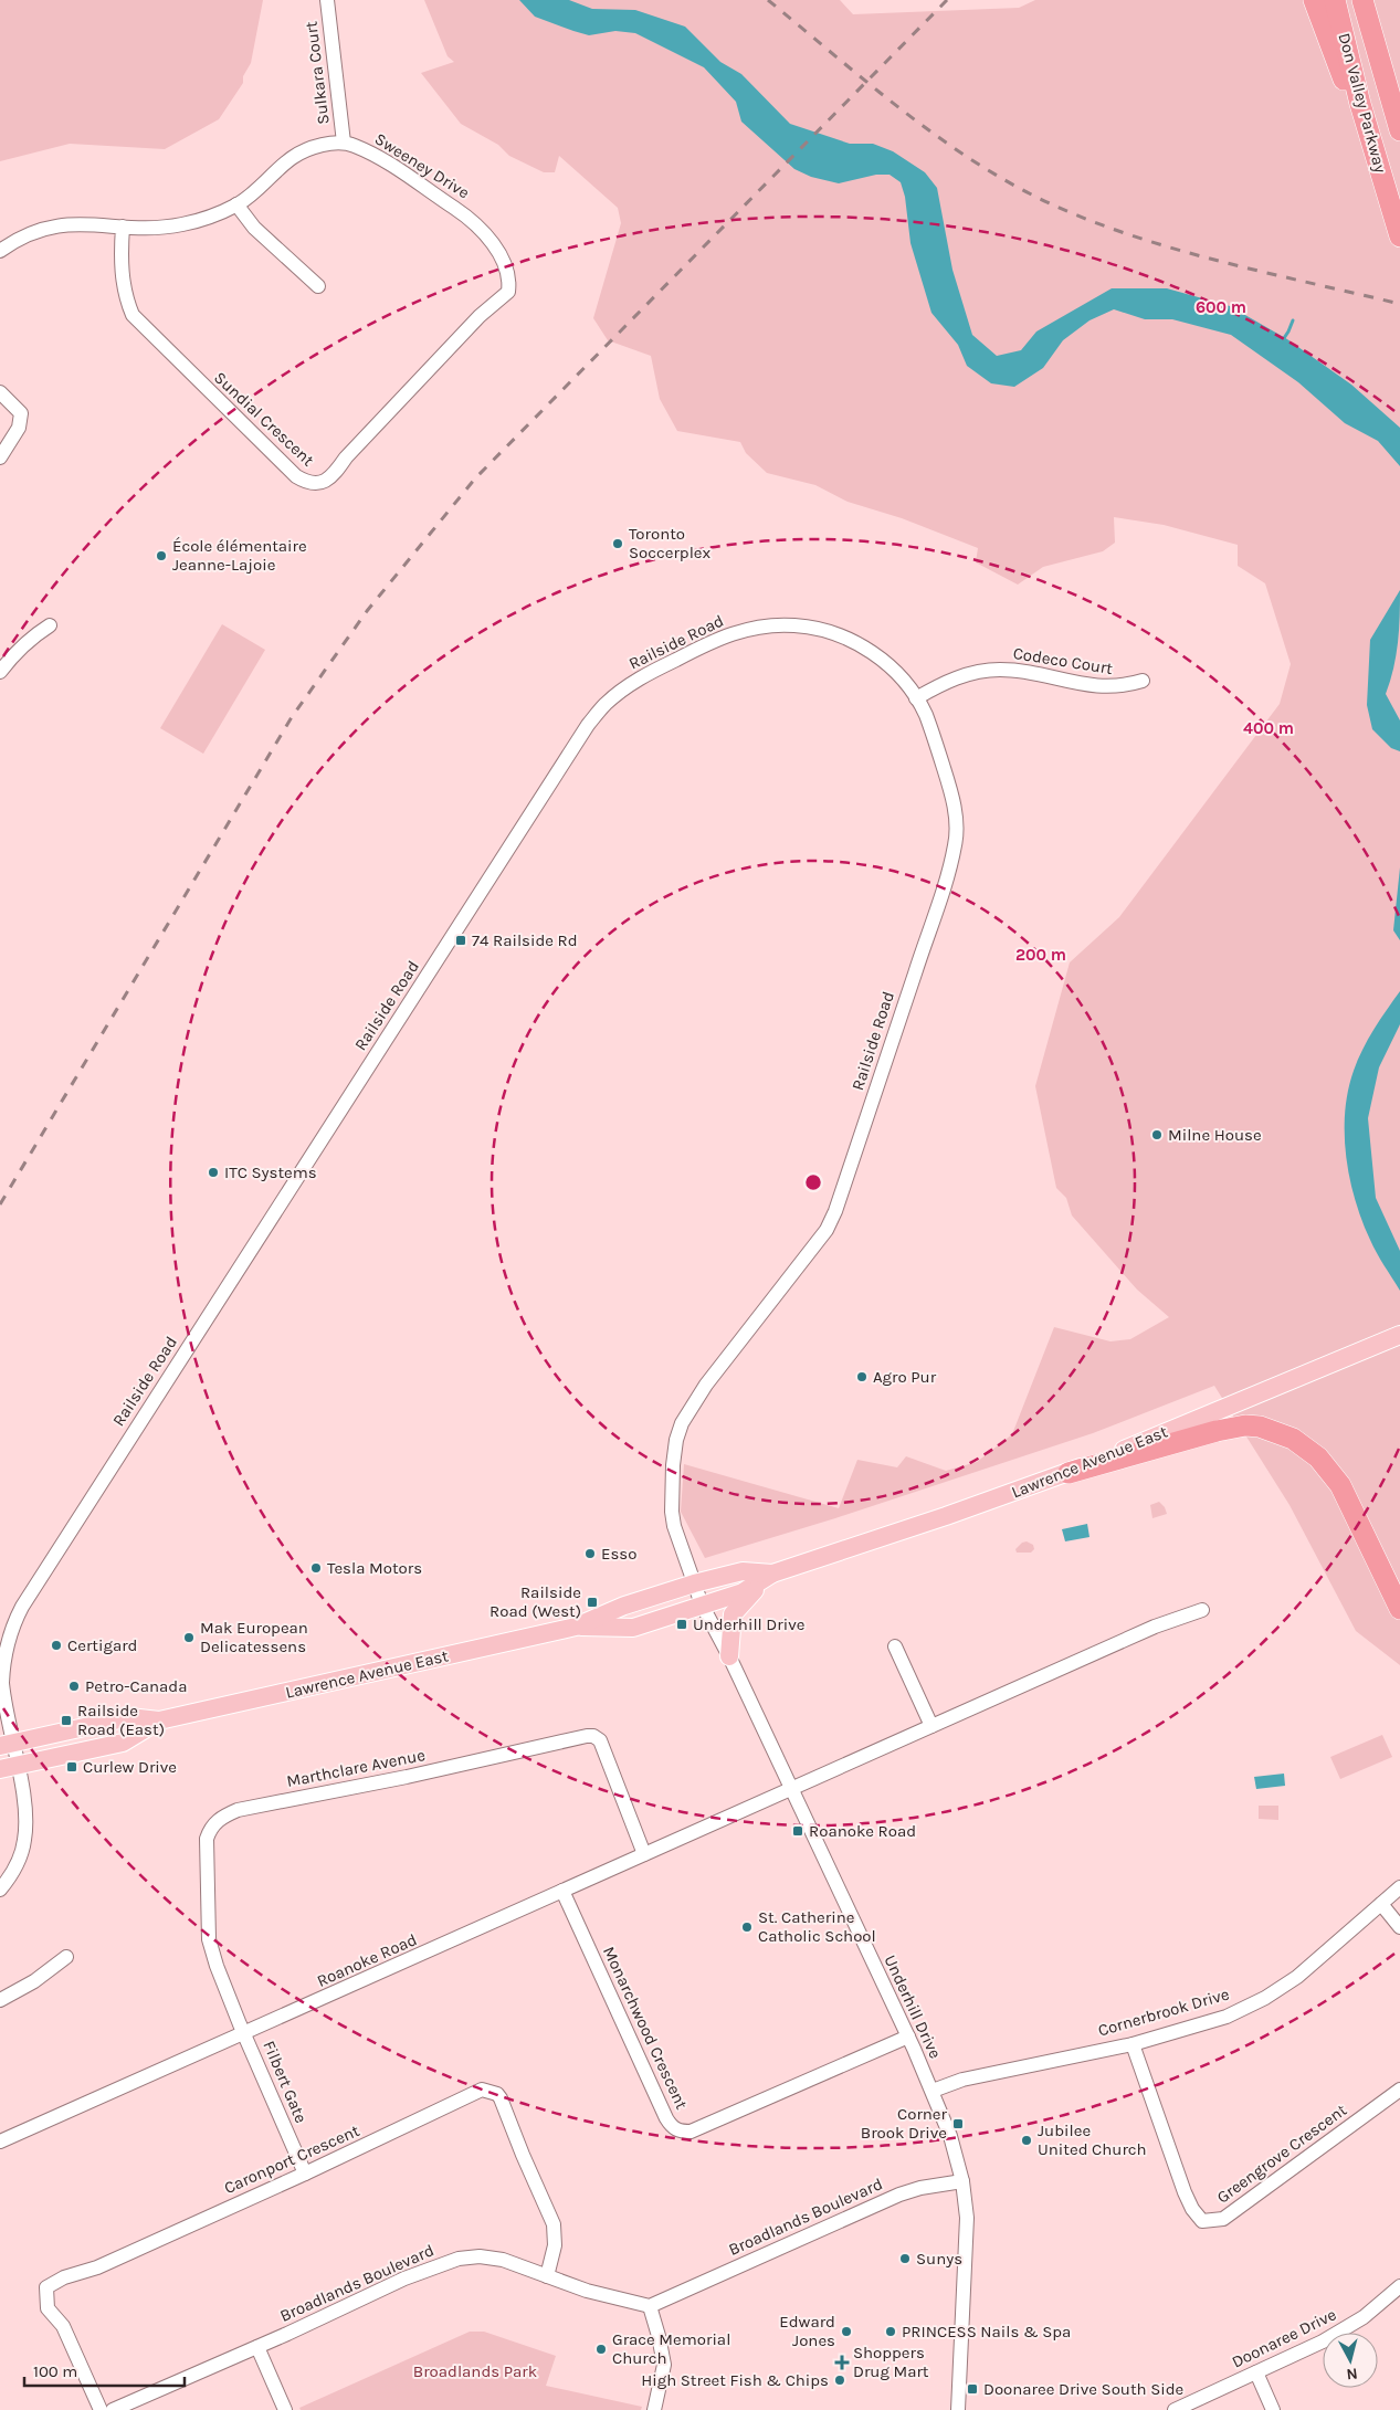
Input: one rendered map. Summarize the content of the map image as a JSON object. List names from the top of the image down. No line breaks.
{"streets":{"highway":["Don Valley Parkway"],"main road":["Lawrence Avenue East"],"street":["Sulkara Court","Sweeney Drive","Sundial Crescent","Railside Road","Codeco Court","Marthclare Avenue","Roanoke Road","Underhill Drive","Cornerbrook Drive","Monarchwood Crescent","Filbert Gate","Greengrove Crescent","Caronport Crescent","Broadlands Boulevard","Doonaree Drive"]},"crossings":[["Sulkara Court","Sweeney Drive"],["Sweeney Drive","Sundial Crescent"],["Railside Road","Codeco Court"],["Railside Road","Lawrence Avenue East"],["Railside Road","Underhill Drive"],["Lawrence Avenue East","Underhill Drive"],["Marthclare Avenue","Roanoke Road"],["Marthclare Avenue","Filbert Gate"],["Roanoke Road","Underhill Drive"],["Roanoke Road","Monarchwood Crescent"],["Roanoke Road","Filbert Gate"],["Underhill Drive","Cornerbrook Drive"],["Underhill Drive","Monarchwood Crescent"],["Underhill Drive","Broadlands Boulevard"],["Cornerbrook Drive","Greengrove Crescent"],["Filbert Gate","Caronport Crescent"],["Caronport Crescent","Broadlands Boulevard"]],"parks":["Broadlands Park"],"places":{"other":["Toronto Soccerplex","École élémentaire Jeanne-Lajoie","Milne House","ITC Systems","Agro Pur","Esso","Tesla Motors","Mak European Delicatessens","Certigard","Petro-Canada","St. Catherine Catholic School","Jubilee United Church","Sunys","Edward Jones","PRINCESS Nails & Spa","Grace Memorial Church","High Street Fish & Chips"],"transit":["74 Railside Rd","Railside Road (West)","Underhill Drive","Railside Road (East)","Curlew Drive","Roanoke Road","Corner Brook Drive","Doonaree Drive South Side"],"health":["Shoppers Drug Mart"]},"scale_bar":"100 m","north":"bottom","rings":["600 m","400 m","200 m"]}
